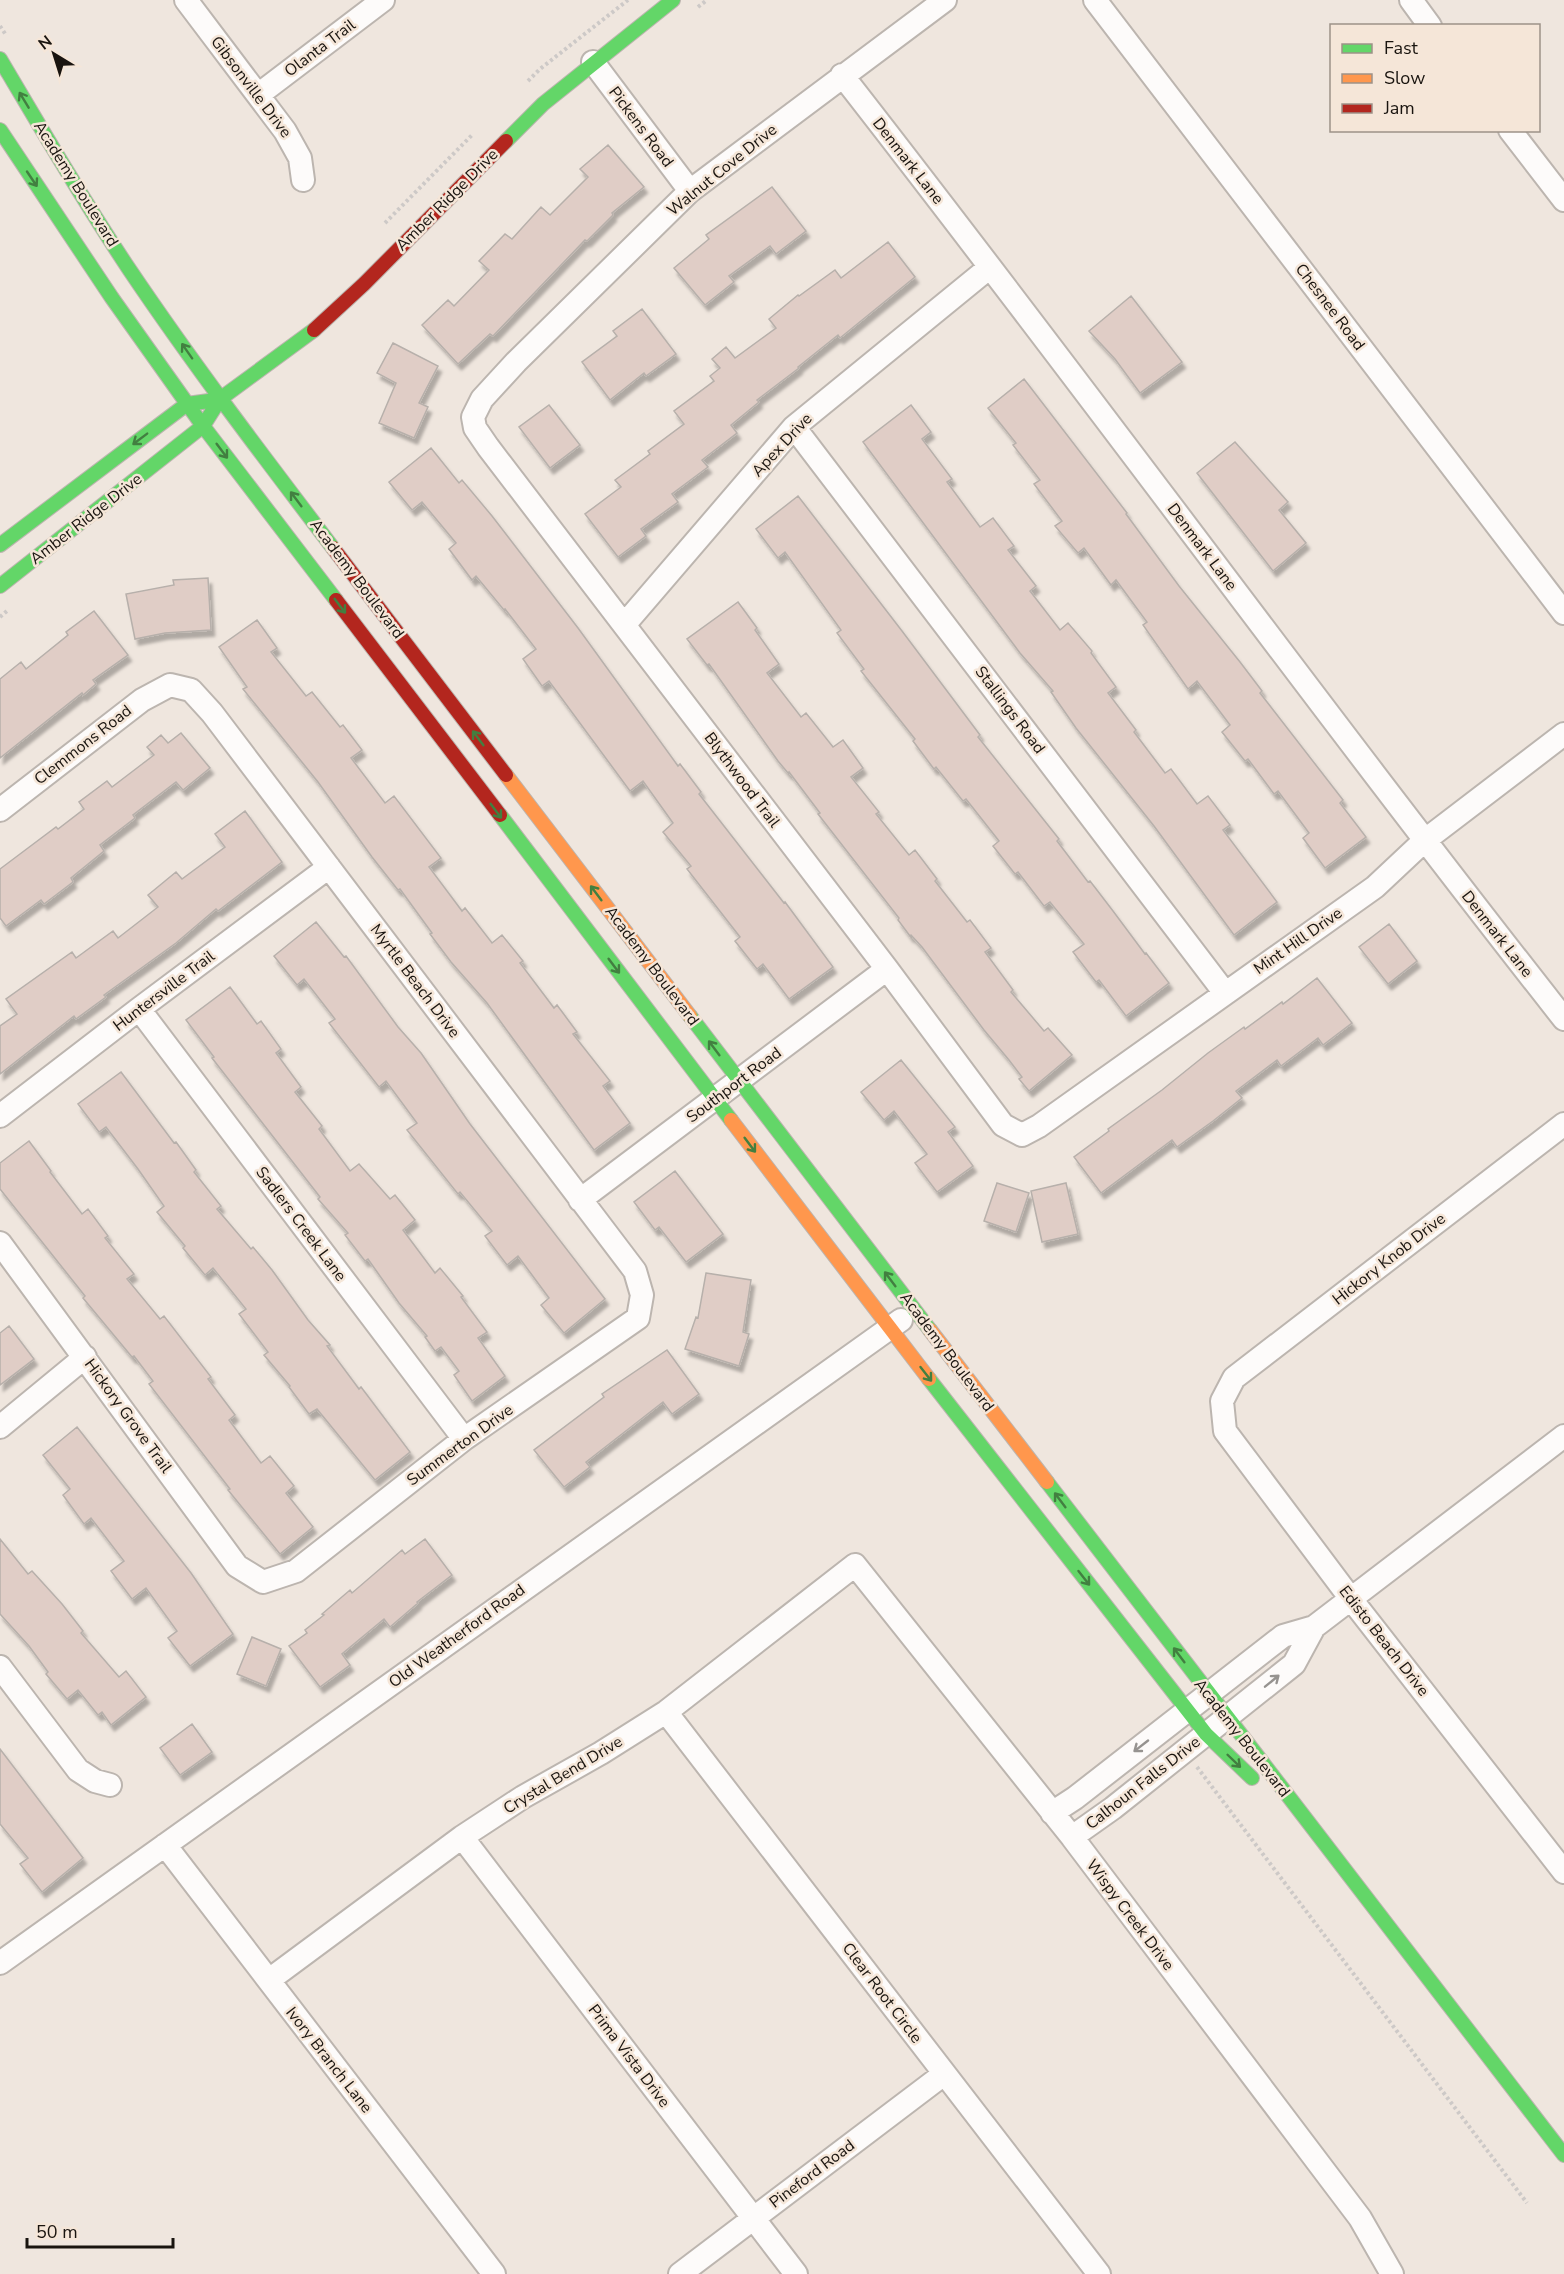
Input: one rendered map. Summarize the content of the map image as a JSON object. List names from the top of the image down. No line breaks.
{"streets":{"main road":["Academy Boulevard","Amber Ridge Drive"],"street":["Olanta Trail","Gibsonville Drive","Pickens Road","Denmark Lane","Walnut Cove Drive","Chesnee Road","Apex Drive","Stallings Road","Clemmons Road","Blythwood Trail","Mint Hill Drive","Myrtle Beach Drive","Huntersville Trail","Southport Road","Sadlers Creek Lane","Hickory Knob Drive","Hickory Grove Trail","Summerton Drive","Old Weatherford Road","Edisto Beach Drive","Crystal Bend Drive","Calhoun Falls Drive","Wispy Creek Drive","Clear Root Circle","Prima Vista Drive","Ivory Branch Lane","Pineford Road"]},"crossings":[["Olanta Trail","Gibsonville Drive"],["Pickens Road","Walnut Cove Drive"],["Pickens Road","Amber Ridge Drive"],["Denmark Lane","Walnut Cove Drive"],["Denmark Lane","Apex Drive"],["Denmark Lane","Mint Hill Drive"],["Walnut Cove Drive","Blythwood Trail"],["Academy Boulevard","Amber Ridge Drive"],["Academy Boulevard","Southport Road"],["Academy Boulevard","Old Weatherford Road"],["Academy Boulevard","Calhoun Falls Drive"],["Apex Drive","Stallings Road"],["Apex Drive","Blythwood Trail"],["Stallings Road","Mint Hill Drive"],["Clemmons Road","Myrtle Beach Drive"],["Blythwood Trail","Mint Hill Drive"],["Blythwood Trail","Southport Road"],["Myrtle Beach Drive","Huntersville Trail"],["Myrtle Beach Drive","Southport Road"],["Myrtle Beach Drive","Summerton Drive"],["Huntersville Trail","Sadlers Creek Lane"],["Sadlers Creek Lane","Summerton Drive"],["Hickory Knob Drive","Edisto Beach Drive"],["Hickory Grove Trail","Summerton Drive"],["Old Weatherford Road","Ivory Branch Lane"],["Edisto Beach Drive","Calhoun Falls Drive"],["Crystal Bend Drive","Wispy Creek Drive"],["Crystal Bend Drive","Clear Root Circle"],["Crystal Bend Drive","Prima Vista Drive"],["Crystal Bend Drive","Ivory Branch Lane"],["Calhoun Falls Drive","Wispy Creek Drive"],["Clear Root Circle","Pineford Road"],["Prima Vista Drive","Pineford Road"]],"legend":["Fast","Slow","Jam"],"scale_bar":"50 m","north":"top left"}
